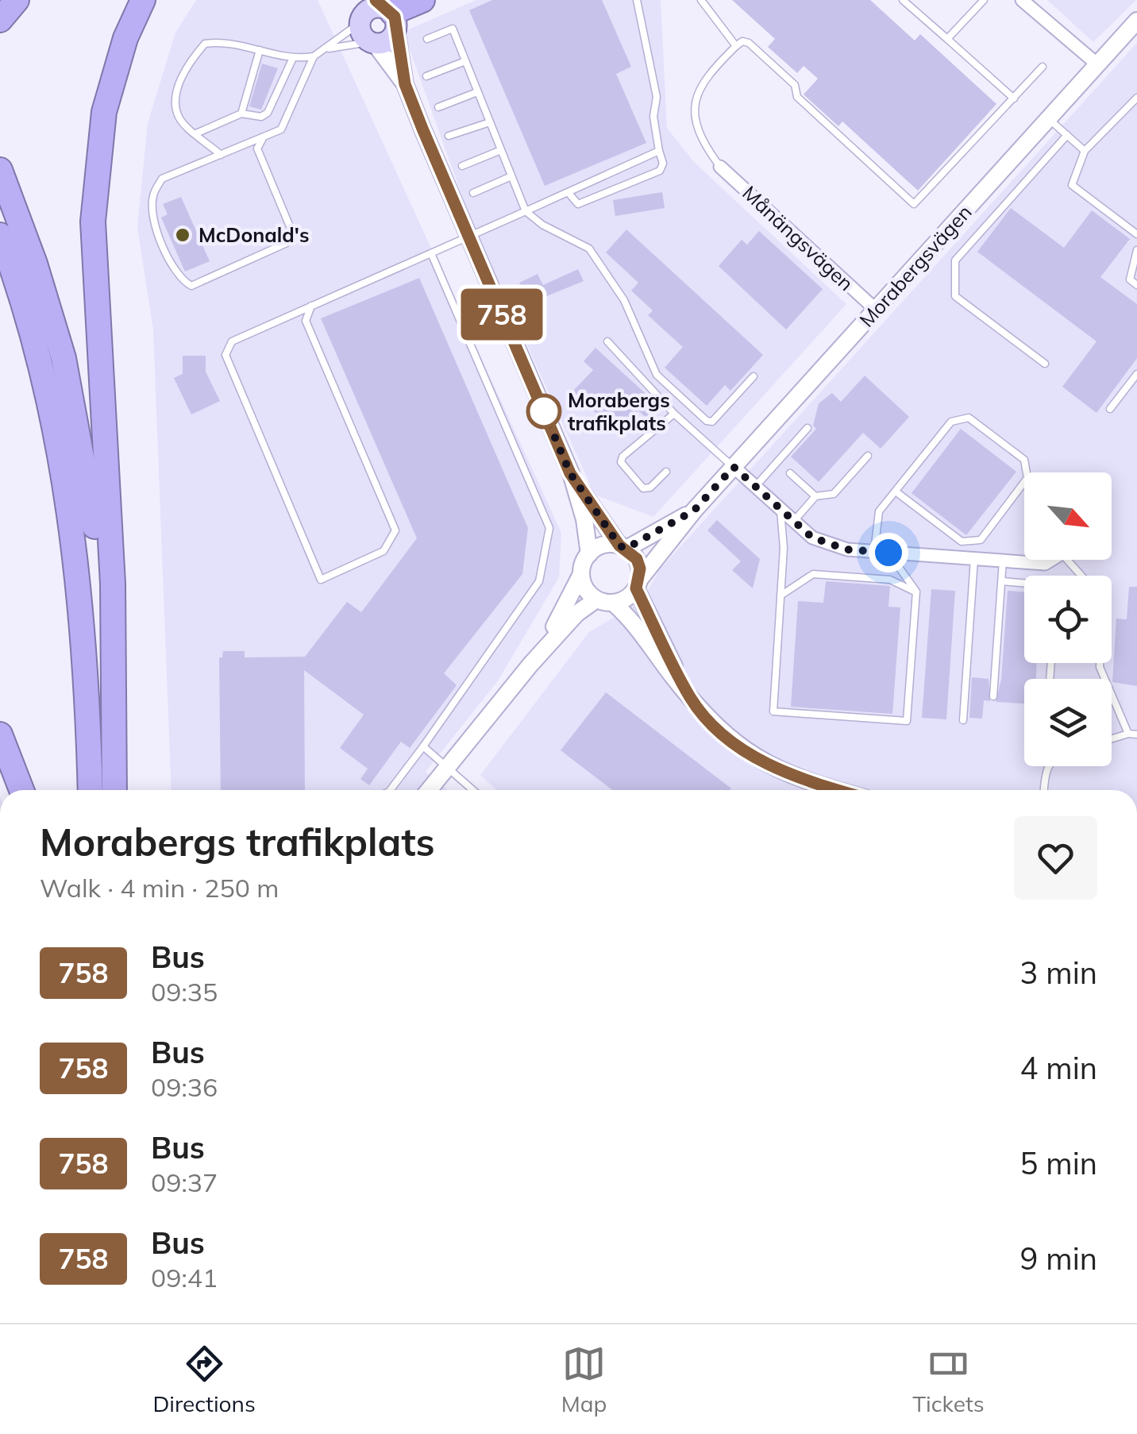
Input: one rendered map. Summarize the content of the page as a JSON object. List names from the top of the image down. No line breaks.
{"streets":{"street":["Månängsvägen","Morabergsvägen"]},"crossings":[["Månängsvägen","Morabergsvägen"]],"places":["McDonald's","Morabergs trafikplats"],"lines":["bus line 758"],"north":"bottom right","page":{"on_map":"758","heading":["Morabergs trafikplats","Walk · 4 min · 250 m"],"list":[{"mark":"758","name":"Bus","note":"09:35","value":"3 min"},{"mark":"758","name":"Bus","note":"09:36","value":"4 min"},{"mark":"758","name":"Bus","note":"09:37","value":"5 min"},{"mark":"758","name":"Bus","note":"09:41","value":"9 min"}],"tabs":["Directions","Map","Tickets"]}}
